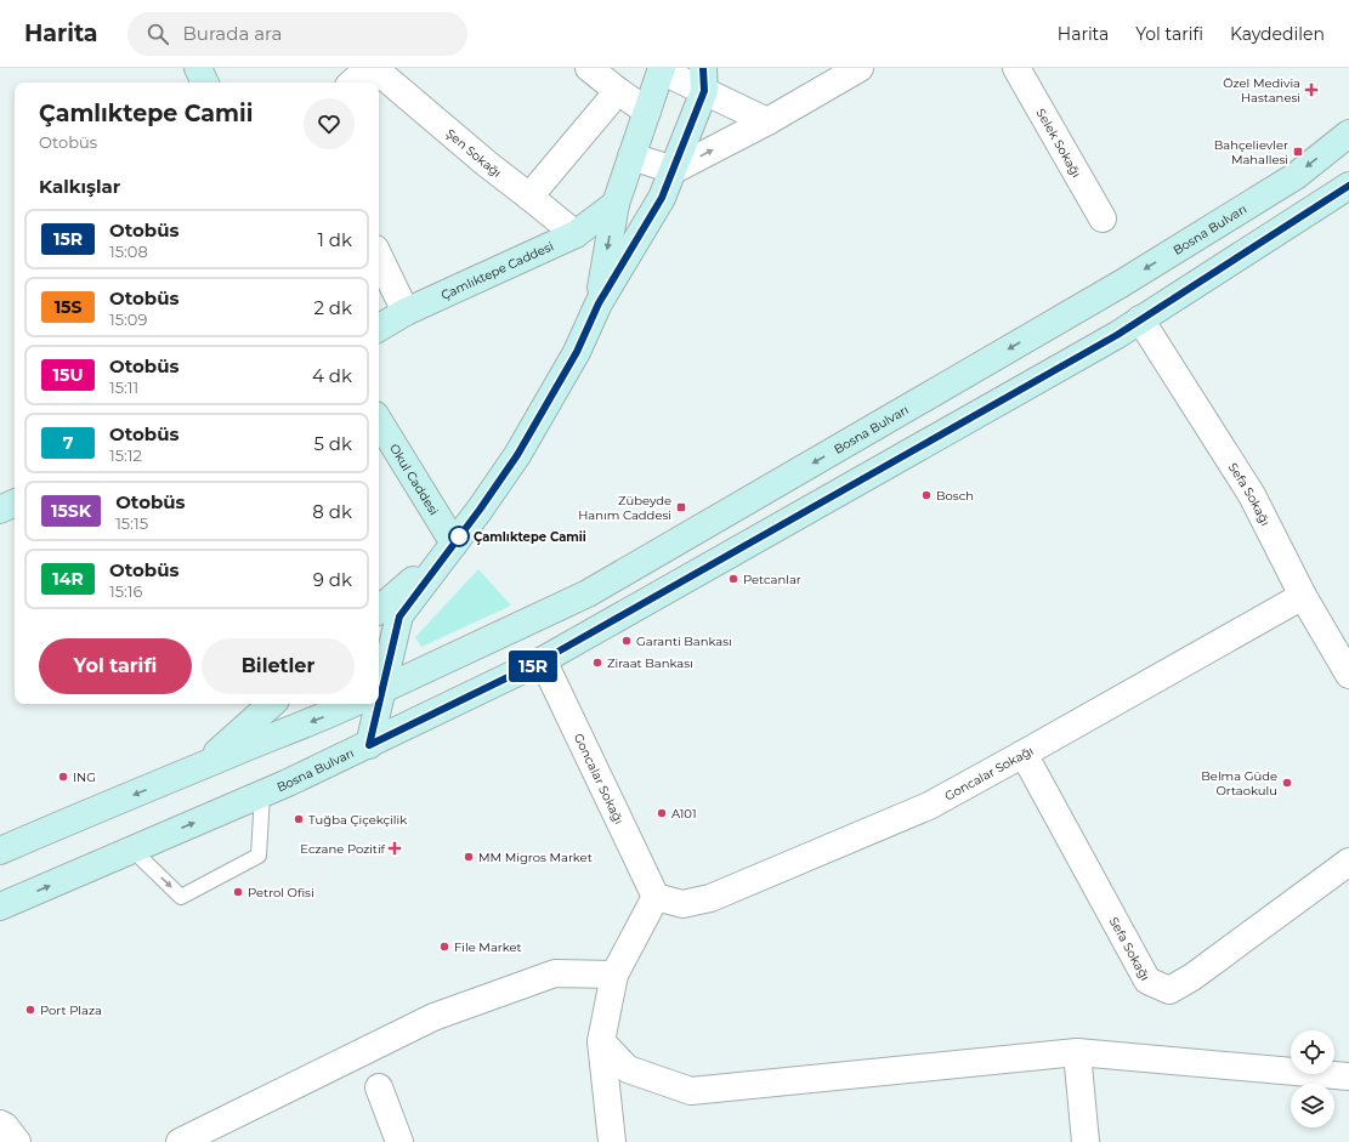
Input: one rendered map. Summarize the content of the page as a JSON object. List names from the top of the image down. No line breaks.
{"streets":{"main road":["Bosna Bulvarı","Çamlıktepe Caddesi","Okul Caddesi"],"street":["Selek Sokağı","Şen Sokağı","Sefa Sokağı","Goncalar Sokağı"]},"crossings":[["Şen Sokağı","Çamlıktepe Caddesi"],["Bosna Bulvarı","Sefa Sokağı"],["Bosna Bulvarı","Goncalar Sokağı"],["Sefa Sokağı","Goncalar Sokağı"]],"places":{"health":["Özel Medivia Hastanesi","Eczane Pozitif"],"transit":["Bahçelievler Mahallesi","Zübeyde Hanım Caddesi"],"other":["Bosch","Çamlıktepe Camii","Petcanlar","Garanti Bankası","Ziraat Bankası","ING","Belma Güde Ortaokulu","A101","Tuğba Çiçekçilik","MM Migros Market","Petrol Ofisi","File Market","Port Plaza"]},"lines":["bus line 15R"],"page":{"header":"Harita","search":"Burada ara","nav":["Harita","Yol tarifi","Kaydedilen"],"on_map":"15R","heading":[["Çamlıktepe Camii","Otobüs"],"Kalkışlar"],"list":[{"mark":"15R","name":"Otobüs","note":"15:08","value":"1 dk"},{"mark":"15S","name":"Otobüs","note":"15:09","value":"2 dk"},{"mark":"15U","name":"Otobüs","note":"15:11","value":"4 dk"},{"mark":"7","name":"Otobüs","note":"15:12","value":"5 dk"},{"mark":"15SK","name":"Otobüs","note":"15:15","value":"8 dk"},{"mark":"14R","name":"Otobüs","note":"15:16","value":"9 dk"}],"buttons":["Yol tarifi","Biletler"]}}
